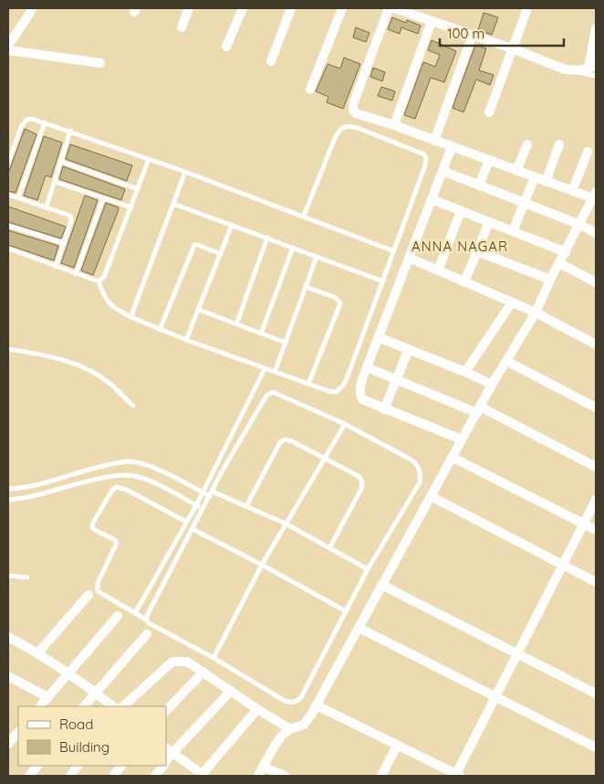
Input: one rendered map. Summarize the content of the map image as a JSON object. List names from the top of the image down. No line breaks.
{"districts":["ANNA NAGAR"],"legend":["Road","Building"],"scale_bar":"100 m"}
